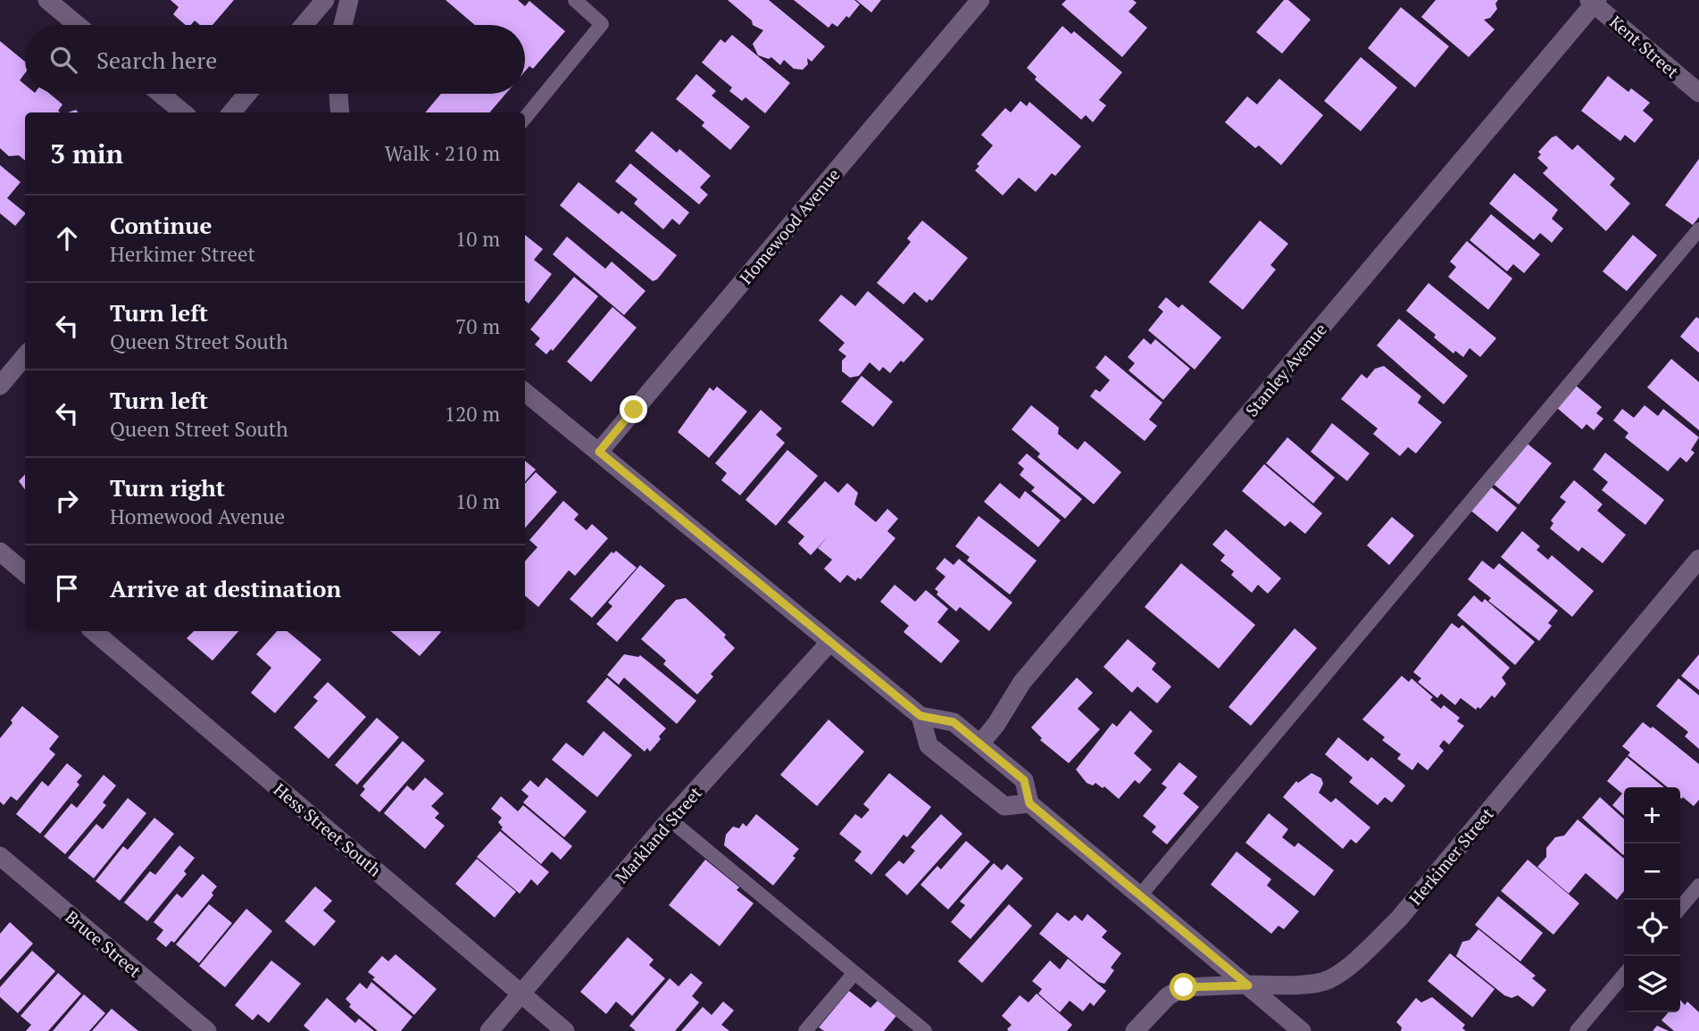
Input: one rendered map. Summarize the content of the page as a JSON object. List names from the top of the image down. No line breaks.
{"streets":{"street":["Kent Street","Homewood Avenue","Stanley Avenue","Hess Street South","Markland Street","Herkimer Street","Bruce Street"]},"crossings":[["Kent Street","Stanley Avenue"],["Hess Street South","Markland Street"]],"page":{"search":"Search here","heading":["3 min","Walk · 210 m"],"list":[["Continue","Herkimer Street","10 m"],["Turn left","Queen Street South","70 m"],["Turn left","Queen Street South","120 m"],["Turn right","Homewood Avenue","10 m"],"Arrive at destination"],"map_buttons":["+","−"]}}
